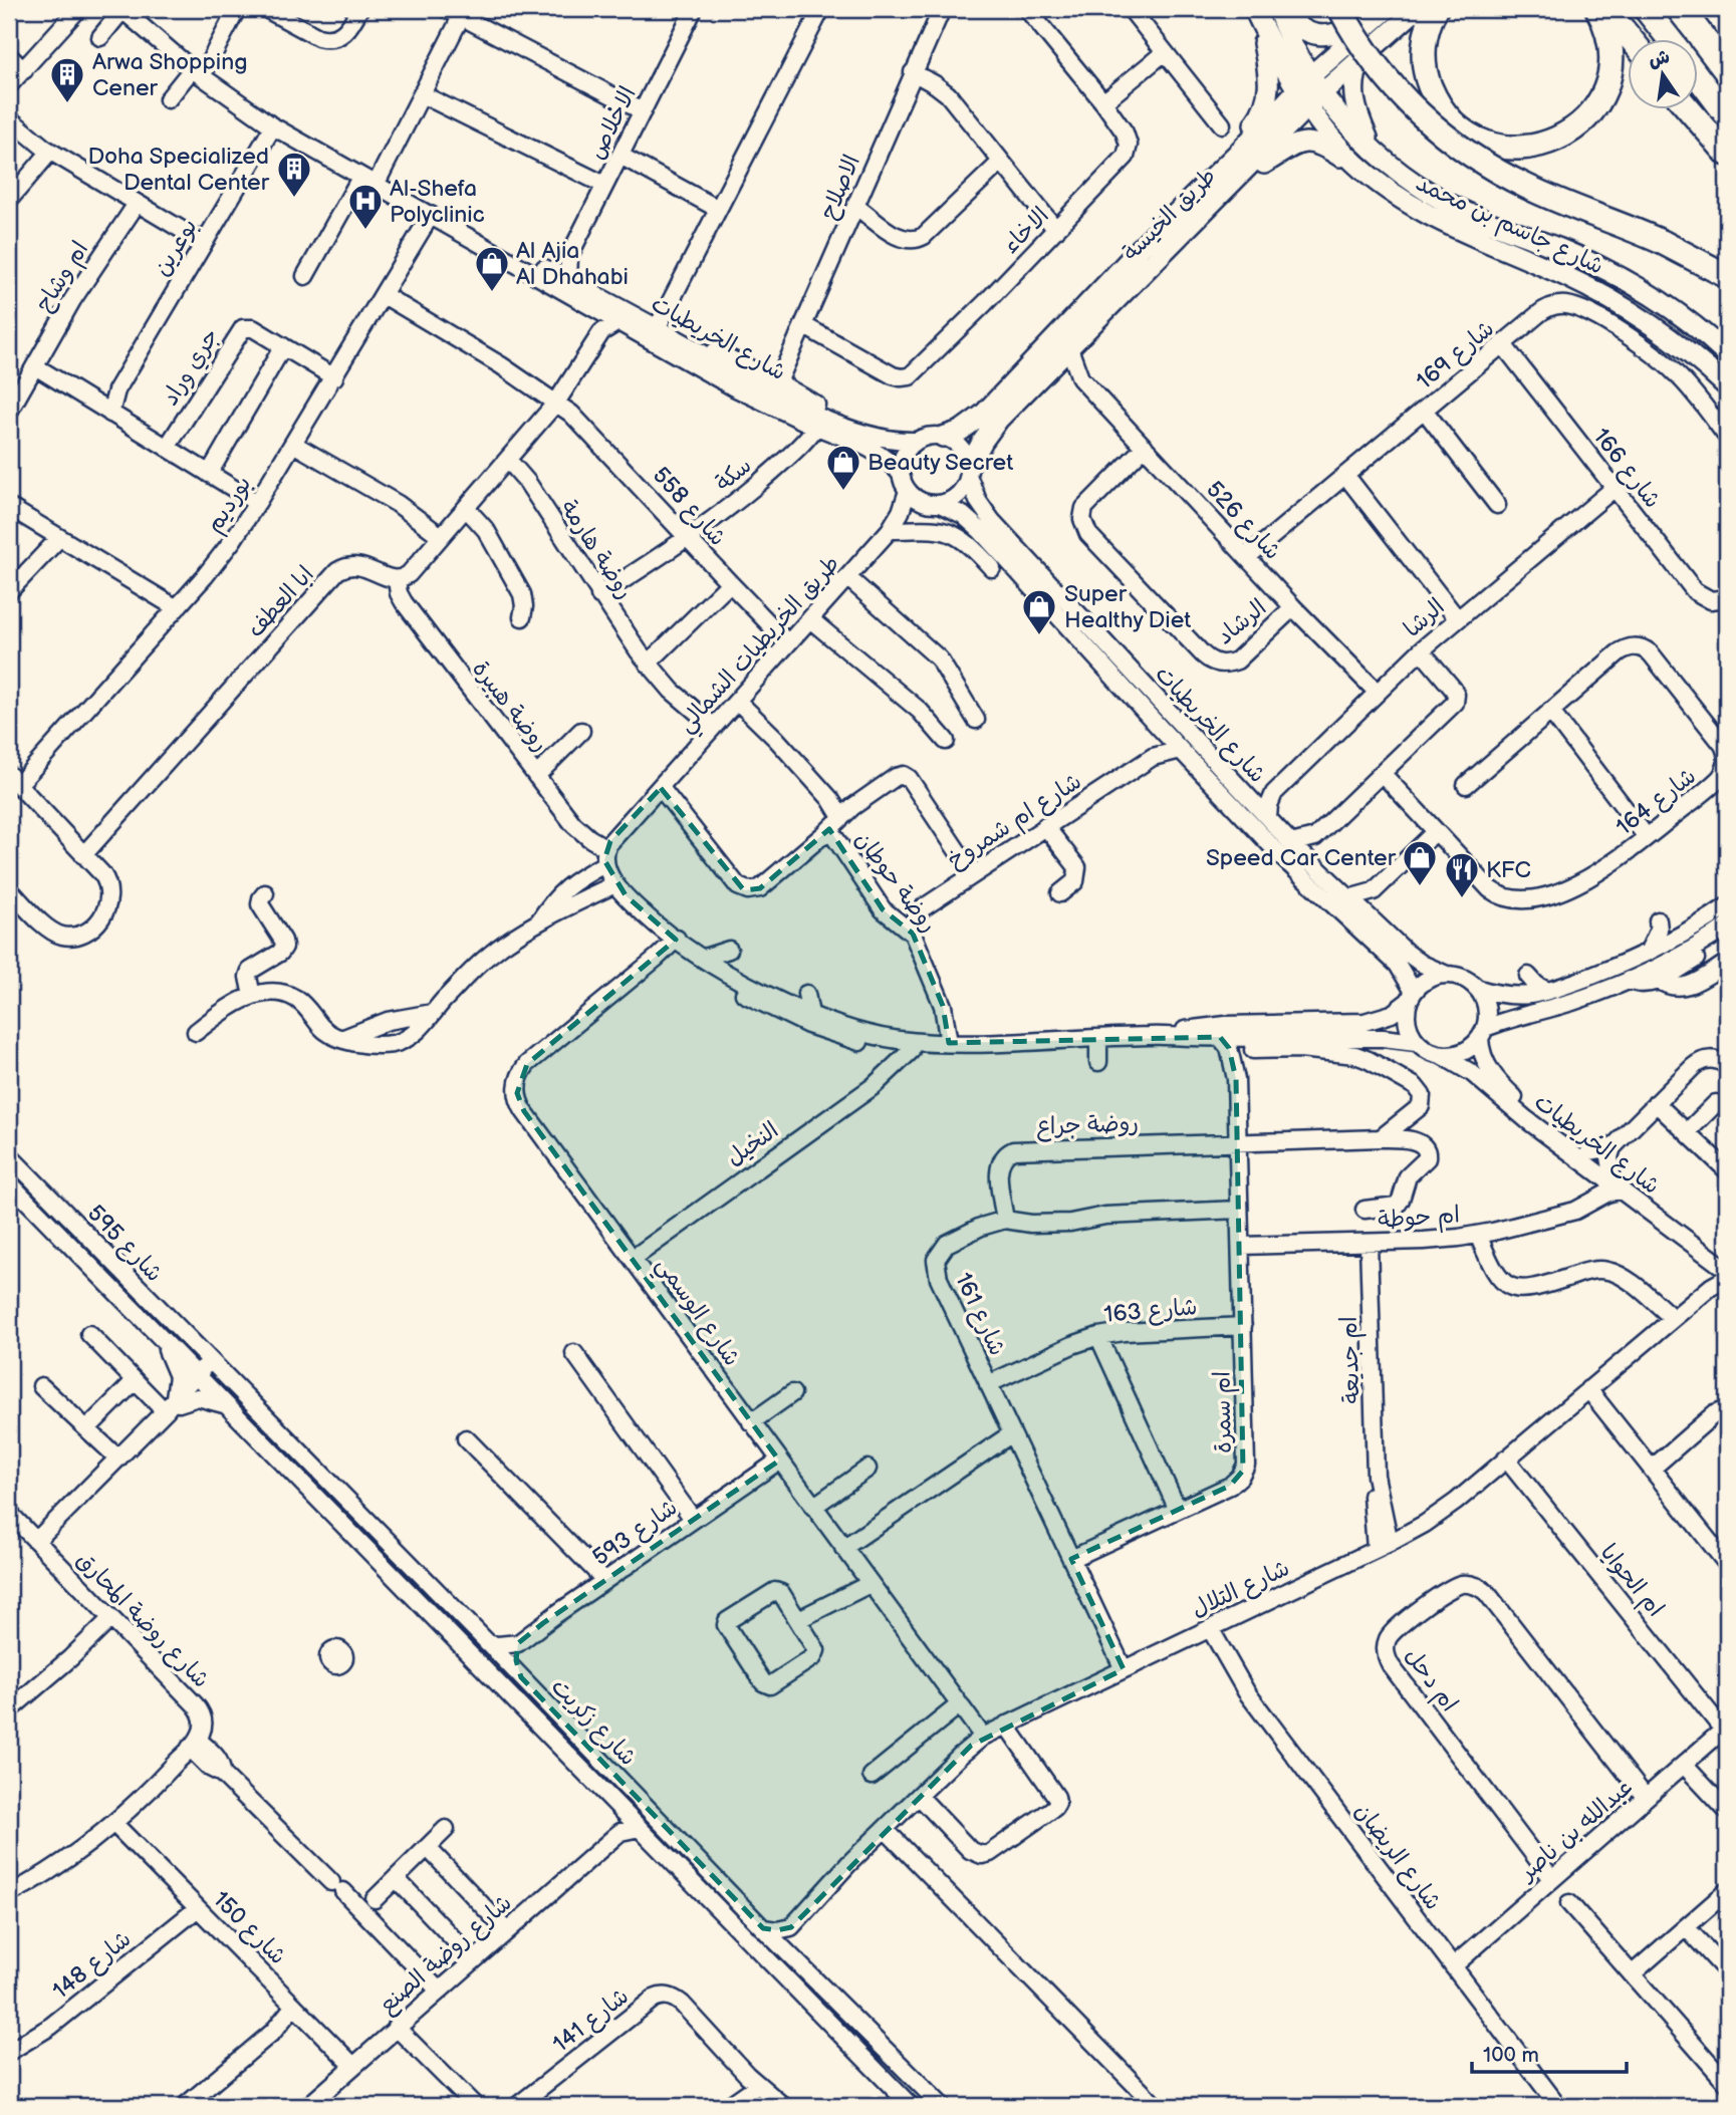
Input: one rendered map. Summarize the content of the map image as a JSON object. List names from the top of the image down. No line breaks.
{"streets":{"main road":["طريق الخيسة","شارع جاسم بن محمد"],"street":["الاخلاص","الاصلاح","الاخاء","بوعرين","ام وشاح","شارع الخريطيات","شارع 169","جري وراد","شارع 166","سكة","بورديم","شارع 558","شارع 526","روضة هارمة","ابا العطف","الرشا","الرشاد","طريق الخريطيات الشمالي","روضة هبيرة","شارع 164","شارع ام شمروخ","روضة حوطان","روضة جراع","النخيل","ام حوطة","شارع 595","شارع 163","شارع الوسمي","شارع 161","ام جديعة","ام سمرة","شارع 593","ام الحوايا","شارع التلال","شارع روضة المحارق","ام دحل","شارع زكريت","عبدالله بن ناصر","شارع الريضان","شارع 150","شارع روضة الصنع","شارع 148","شارع 141"]},"crossings":[["الاخلاص","شارع الخريطيات"],["الاصلاح","الاخاء"],["طريق الخيسة","شارع جاسم بن محمد"],["طريق الخيسة","شارع الخريطيات"],["طريق الخيسة","شارع 526"],["طريق الخيسة","طريق الخريطيات الشمالي"],["بوعرين","شارع الخريطيات"],["شارع الخريطيات","سكة"],["شارع الخريطيات","بورديم"],["شارع الخريطيات","طريق الخريطيات الشمالي"],["شارع الخريطيات","شارع ام شمروخ"],["شارع الخريطيات","ام حوطة"],["شارع 169","شارع 166"],["شارع 169","شارع 526"],["جري وراد","بورديم"],["شارع 166","الرشا"],["سكة","شارع 558"],["سكة","روضة هارمة"],["بورديم","شارع 558"],["شارع 558","طريق الخريطيات الشمالي"],["شارع 526","الرشا"],["شارع 526","الرشاد"],["روضة هارمة","طريق الخريطيات الشمالي"],["ابا العطف","روضة هبيرة"],["طريق الخريطيات الشمالي","روضة هبيرة"],["طريق الخريطيات الشمالي","روضة حوطان"],["شارع ام شمروخ","روضة حوطان"],["روضة جراع","شارع 161"],["روضة جراع","ام سمرة"],["النخيل","شارع الوسمي"],["ام حوطة","ام جديعة"],["ام حوطة","ام سمرة"],["شارع 595","شارع زكريت"],["شارع 163","شارع 161"],["شارع 163","ام سمرة"],["شارع الوسمي","شارع 593"],["شارع الوسمي","شارع التلال"],["شارع 161","ام سمرة"],["ام جديعة","شارع التلال"],["ام الحوايا","شارع التلال"],["ام الحوايا","عبدالله بن ناصر"],["شارع التلال","شارع الريضان"],["ام دحل","عبدالله بن ناصر"],["شارع زكريت","شارع روضة الصنع"],["عبدالله بن ناصر","شارع الريضان"],["شارع 150","شارع روضة الصنع"],["شارع 150","شارع 148"]],"places":{"building":["Arwa Shopping Cener","Doha Specialized Dental Center"],"hospital":["Al-Shefa Polyclinic"],"shop":["Al Ajia Al Dhahabi","Beauty Secret","Super Healthy Diet","Speed Car Center"],"restaurant":["KFC"]},"scale_bar":"100 m","north":"top"}
